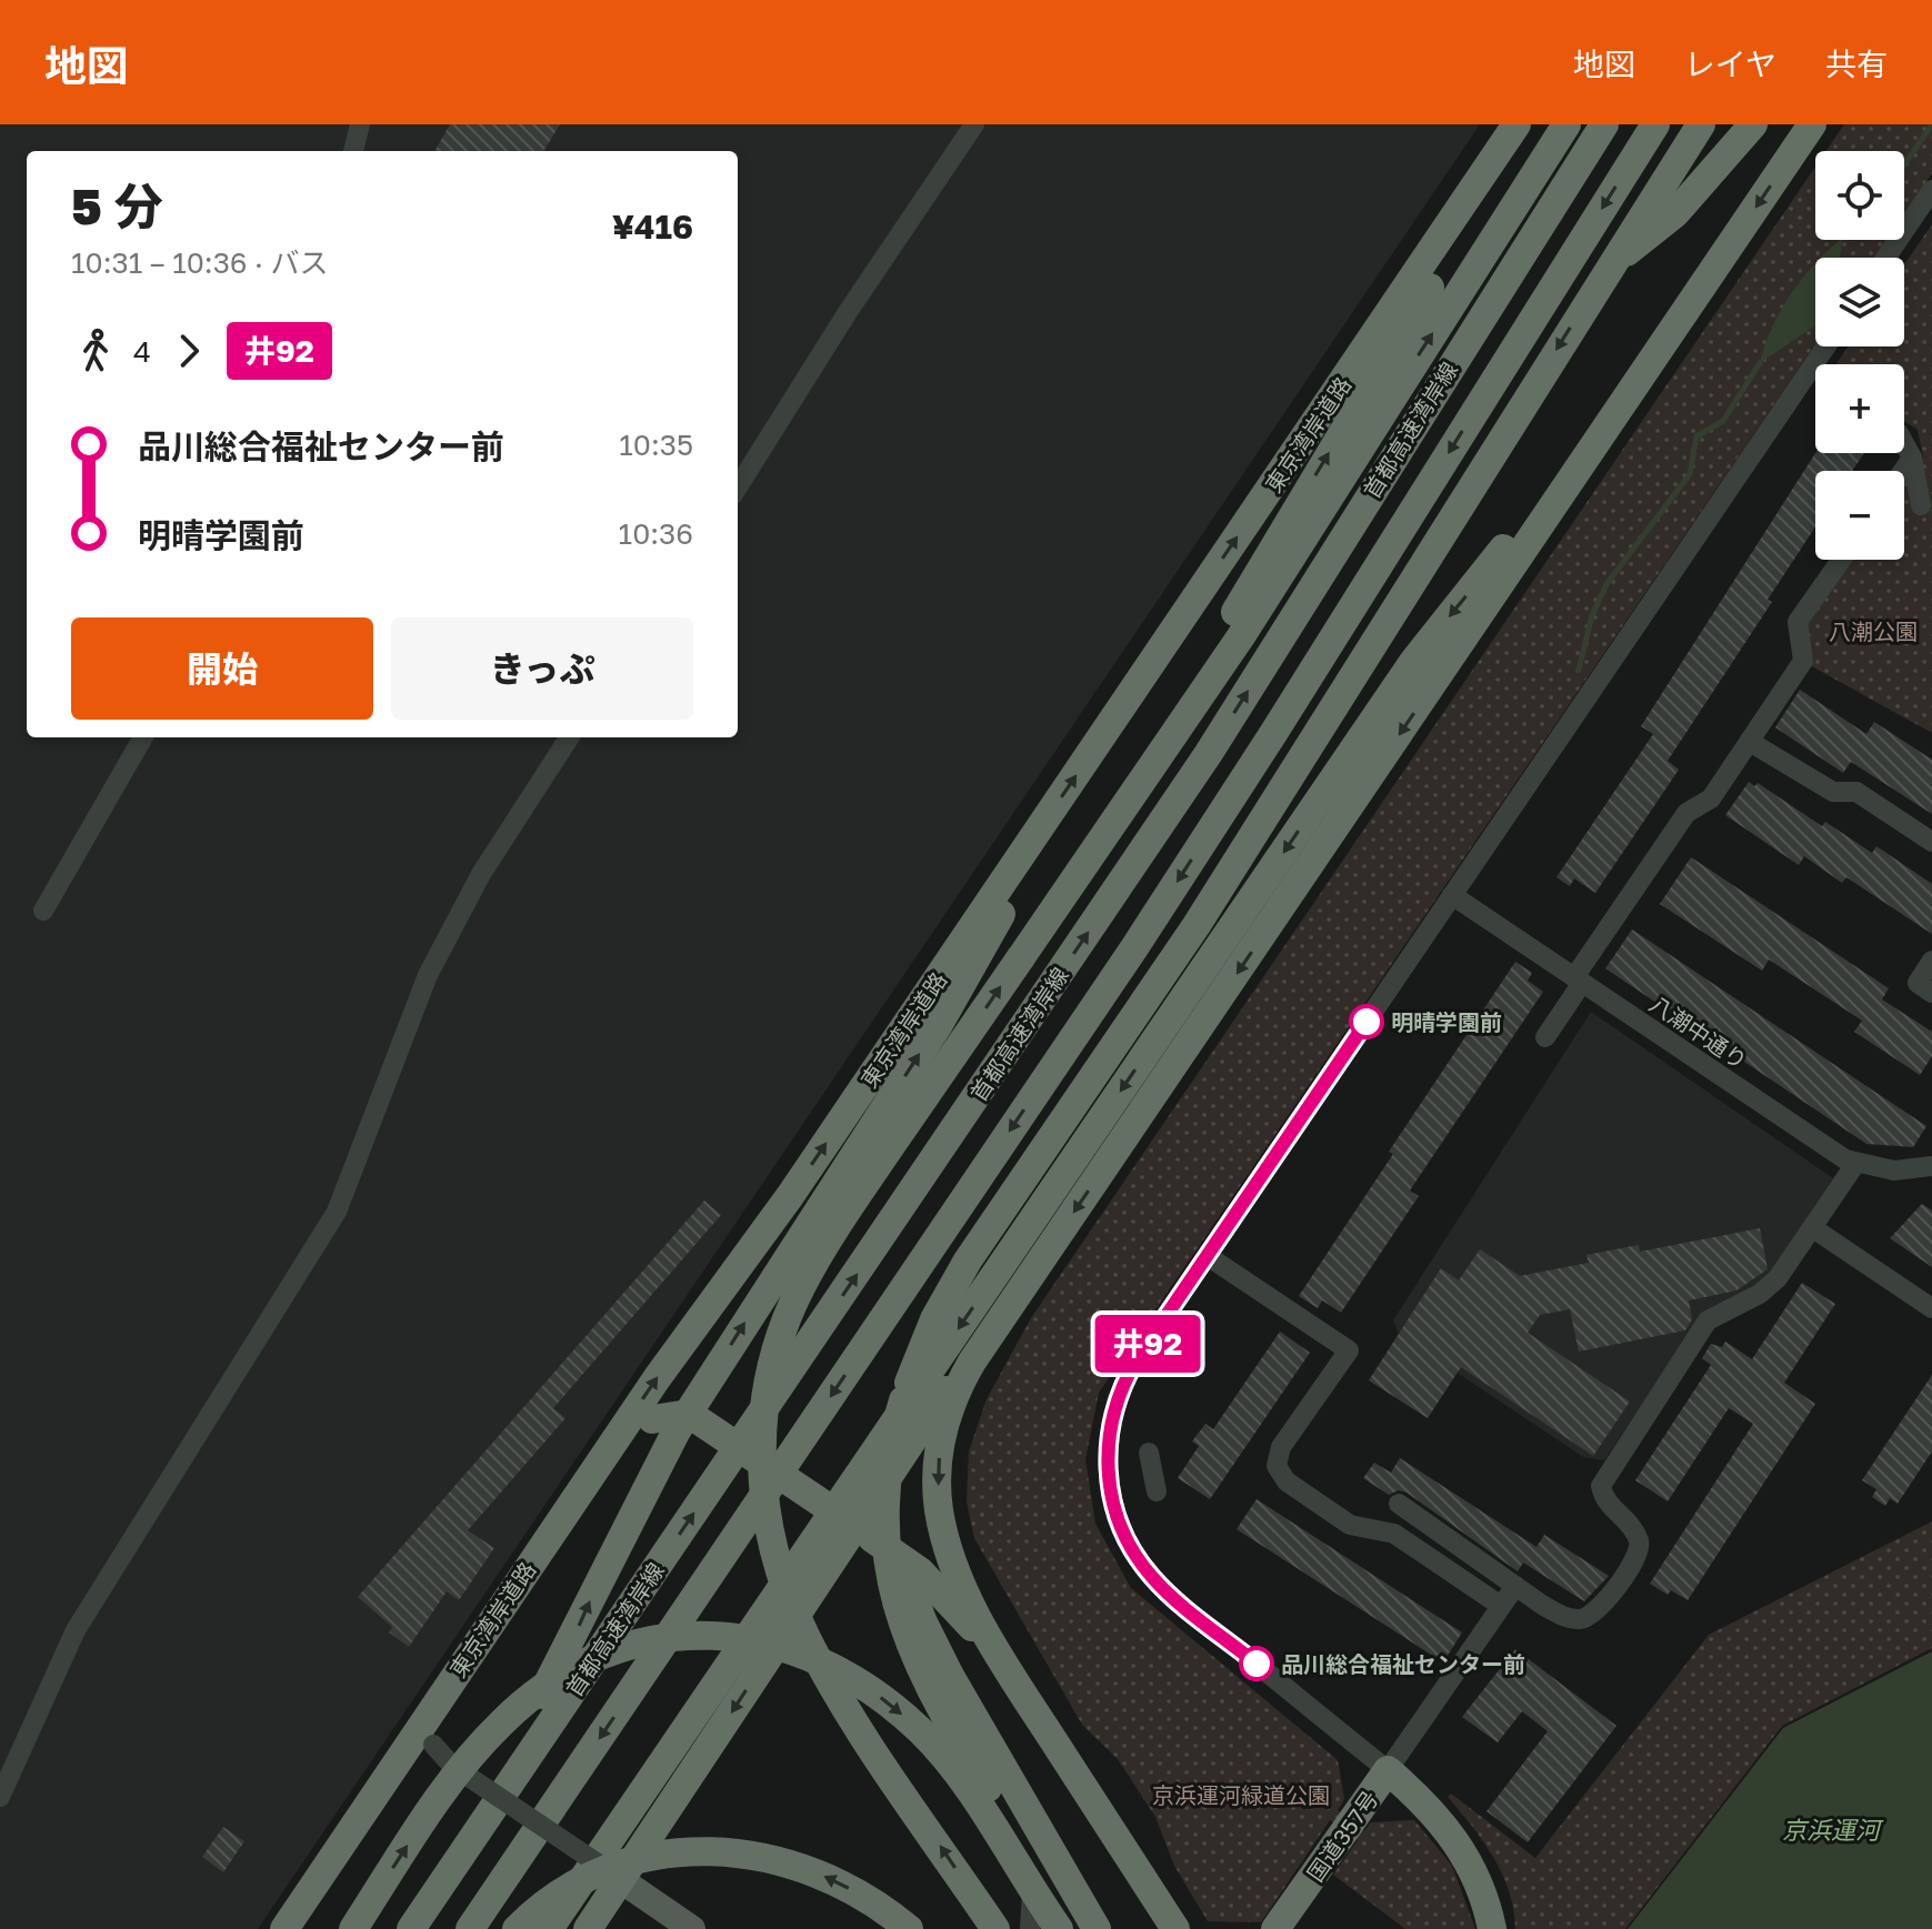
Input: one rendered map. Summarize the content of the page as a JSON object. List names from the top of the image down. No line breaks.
{"streets":{"highway":["首都高速湾岸線","東京湾岸道路","国道357号"],"street":["八潮中通り"]},"water":["京浜運河"],"parks":["八潮公園","京浜運河緑道公園"],"places":["明晴学園前","品川総合福祉センター前"],"lines":["bus line 井92"],"page":{"header":"地図","nav":["地図","レイヤ","共有"],"on_map":"井92","map_buttons":["+","−"],"heading":["5 分","10:31 – 10:36 · バス","¥416"],"legs":["4","井92"],"list":[{"name":"品川総合福祉センター前","value":"10:35"},{"name":"明晴学園前","value":"10:36"}],"buttons":["開始","きっぷ"]}}
